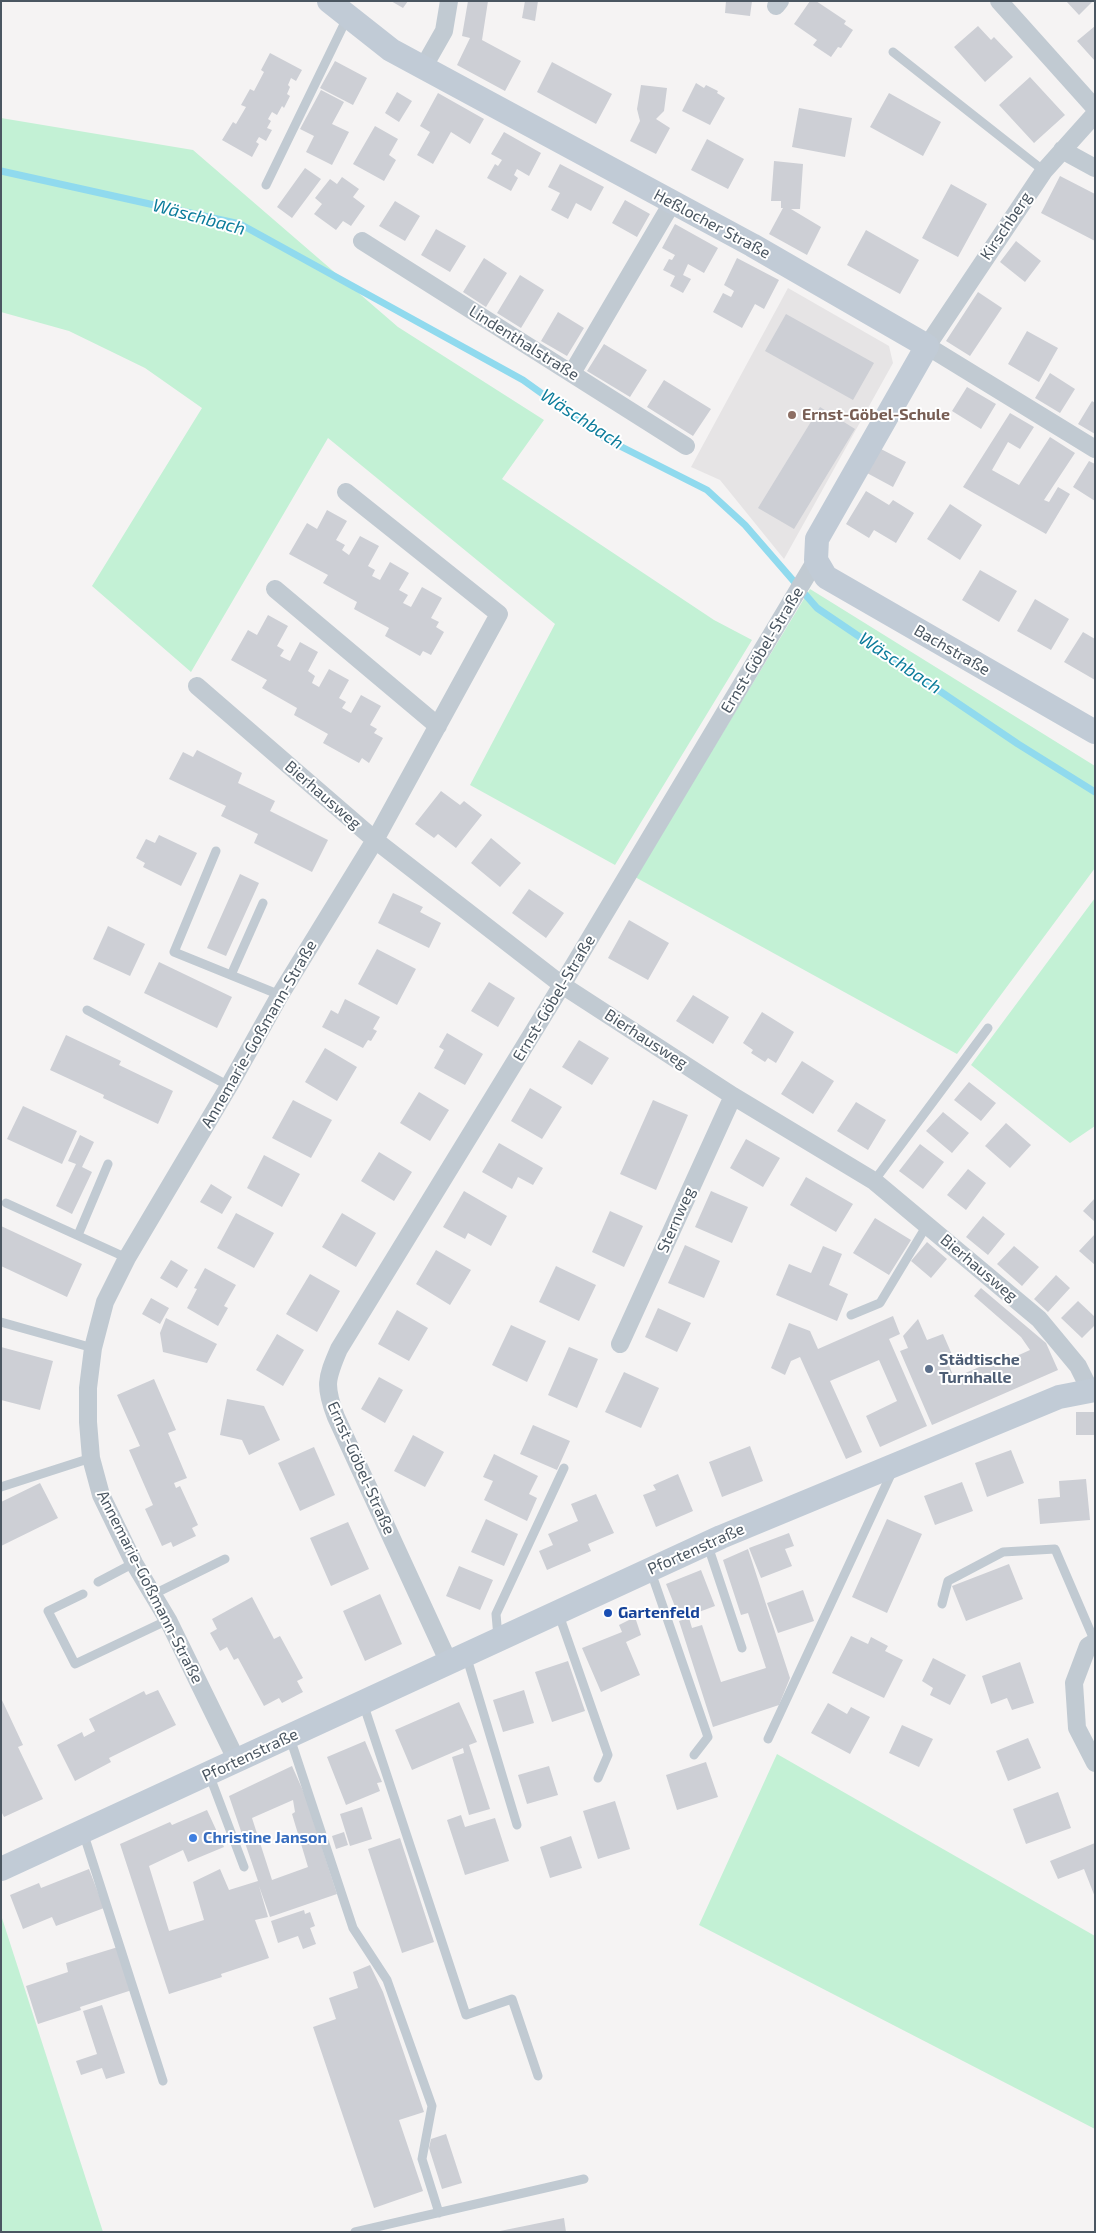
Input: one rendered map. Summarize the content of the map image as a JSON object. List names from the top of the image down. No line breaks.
{"streets":{"street":["Heßlocher Straße","Kirschberg","Lindenthalstraße","Ernst-Göbel-Straße","Bachstraße","Bierhausweg","Annemarie-Goßmann-Straße","Sternweg","Pfortenstraße"]},"crossings":[["Heßlocher Straße","Kirschberg"],["Heßlocher Straße","Ernst-Göbel-Straße"],["Kirschberg","Ernst-Göbel-Straße"],["Ernst-Göbel-Straße","Bachstraße"],["Ernst-Göbel-Straße","Bierhausweg"],["Ernst-Göbel-Straße","Pfortenstraße"],["Bierhausweg","Annemarie-Goßmann-Straße"],["Bierhausweg","Sternweg"],["Bierhausweg","Pfortenstraße"],["Annemarie-Goßmann-Straße","Pfortenstraße"]],"water":["Wäschbach"],"places":["Ernst-Göbel-Schule","Städtische Turnhalle","Gartenfeld","Christine Janson"]}
